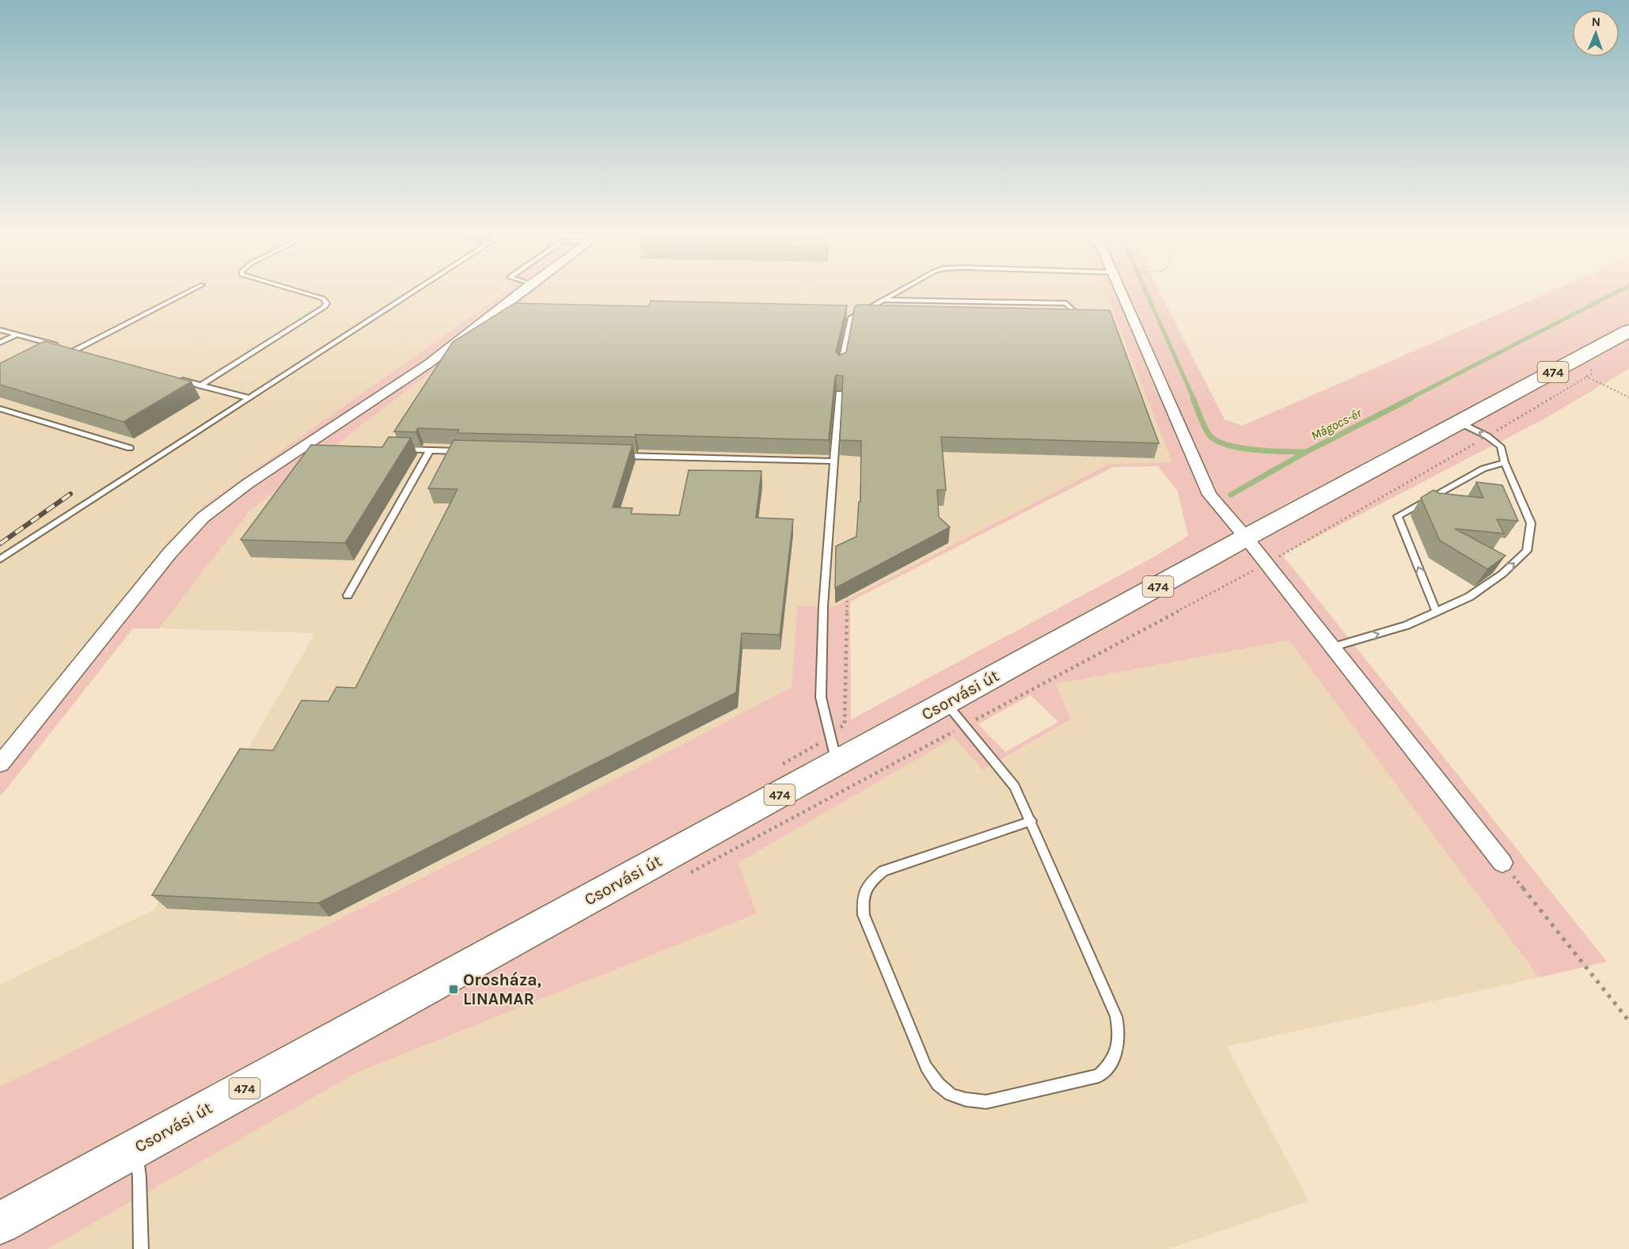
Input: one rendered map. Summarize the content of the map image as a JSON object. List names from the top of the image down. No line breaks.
{"streets":{"main road":["474","Csorvási út"]},"crossings":[["474","Csorvási út"]],"water":["Mágocs-ér"],"places":{"transit":["Orosháza, LINAMAR"]},"north":"top"}
